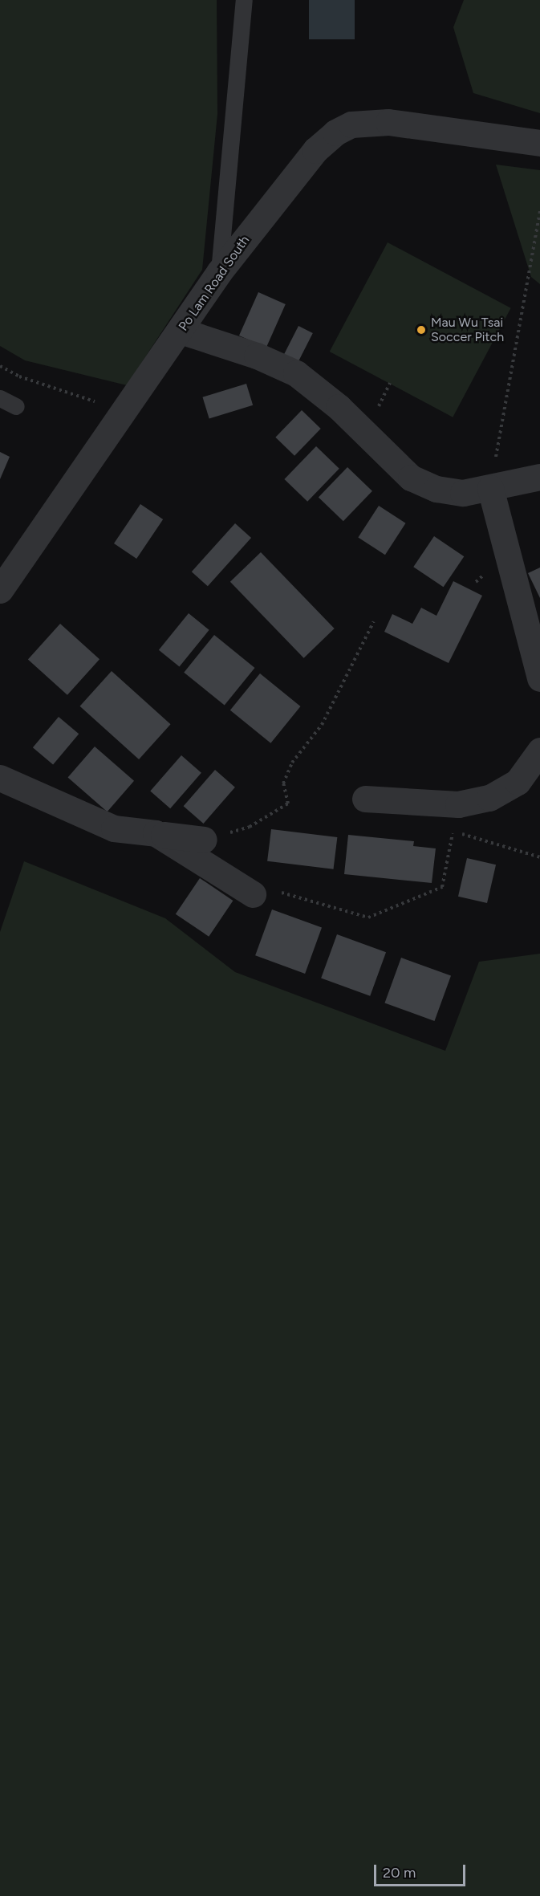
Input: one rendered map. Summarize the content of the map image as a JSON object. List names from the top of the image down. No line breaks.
{"streets":{"street":["Po Lam Road South"]},"places":["Mau Wu Tsai Soccer Pitch"],"scale_bar":"20 m"}
